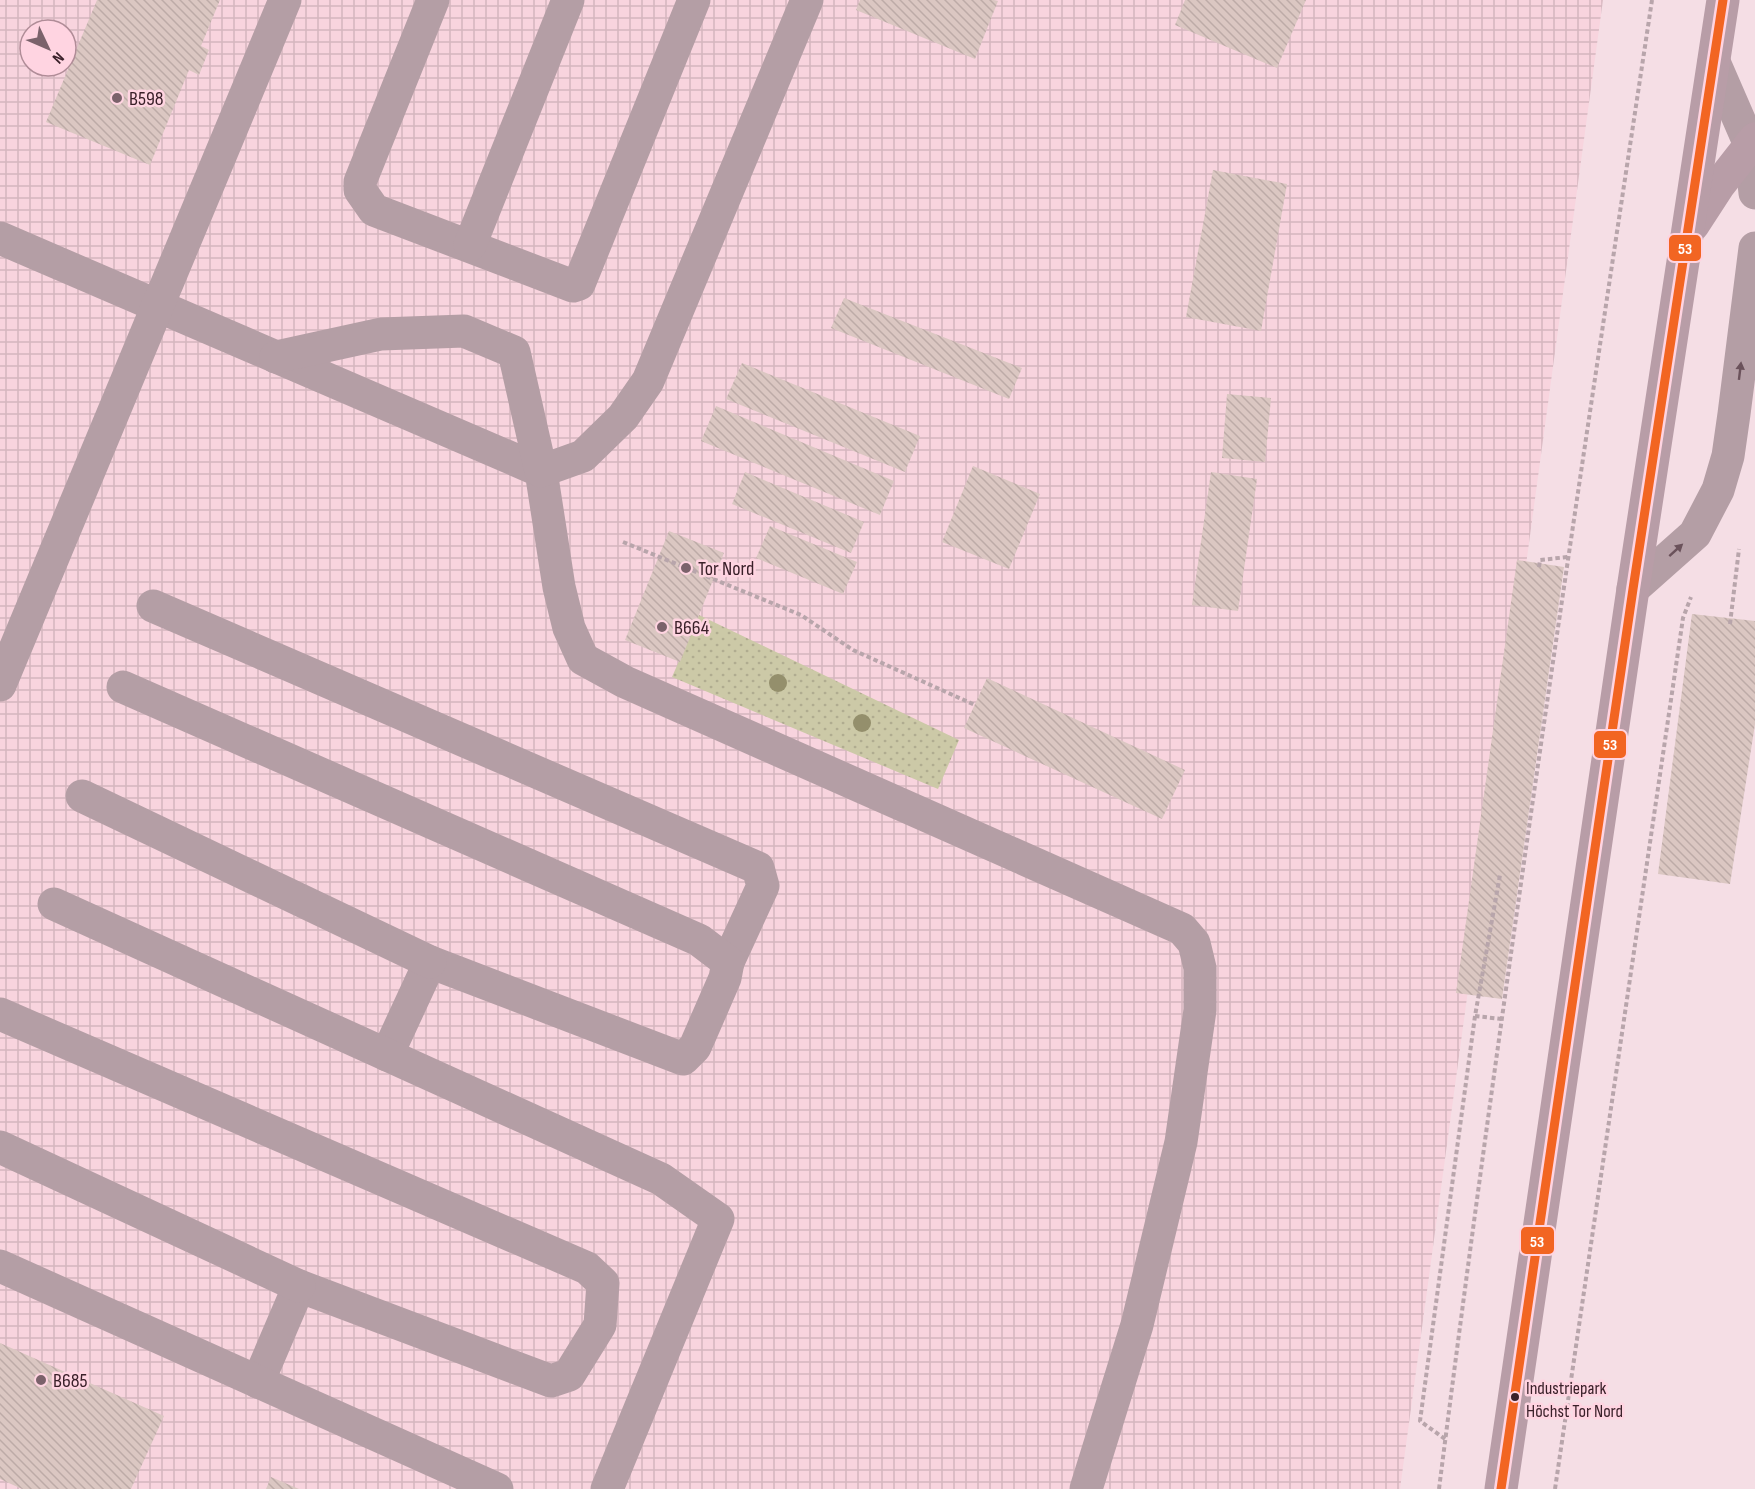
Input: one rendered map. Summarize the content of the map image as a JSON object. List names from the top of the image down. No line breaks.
{"places":["B598","Tor Nord","B664","B685","Industriepark Höchst Tor Nord"],"lines":["transit line 53"],"north":"bottom right"}
